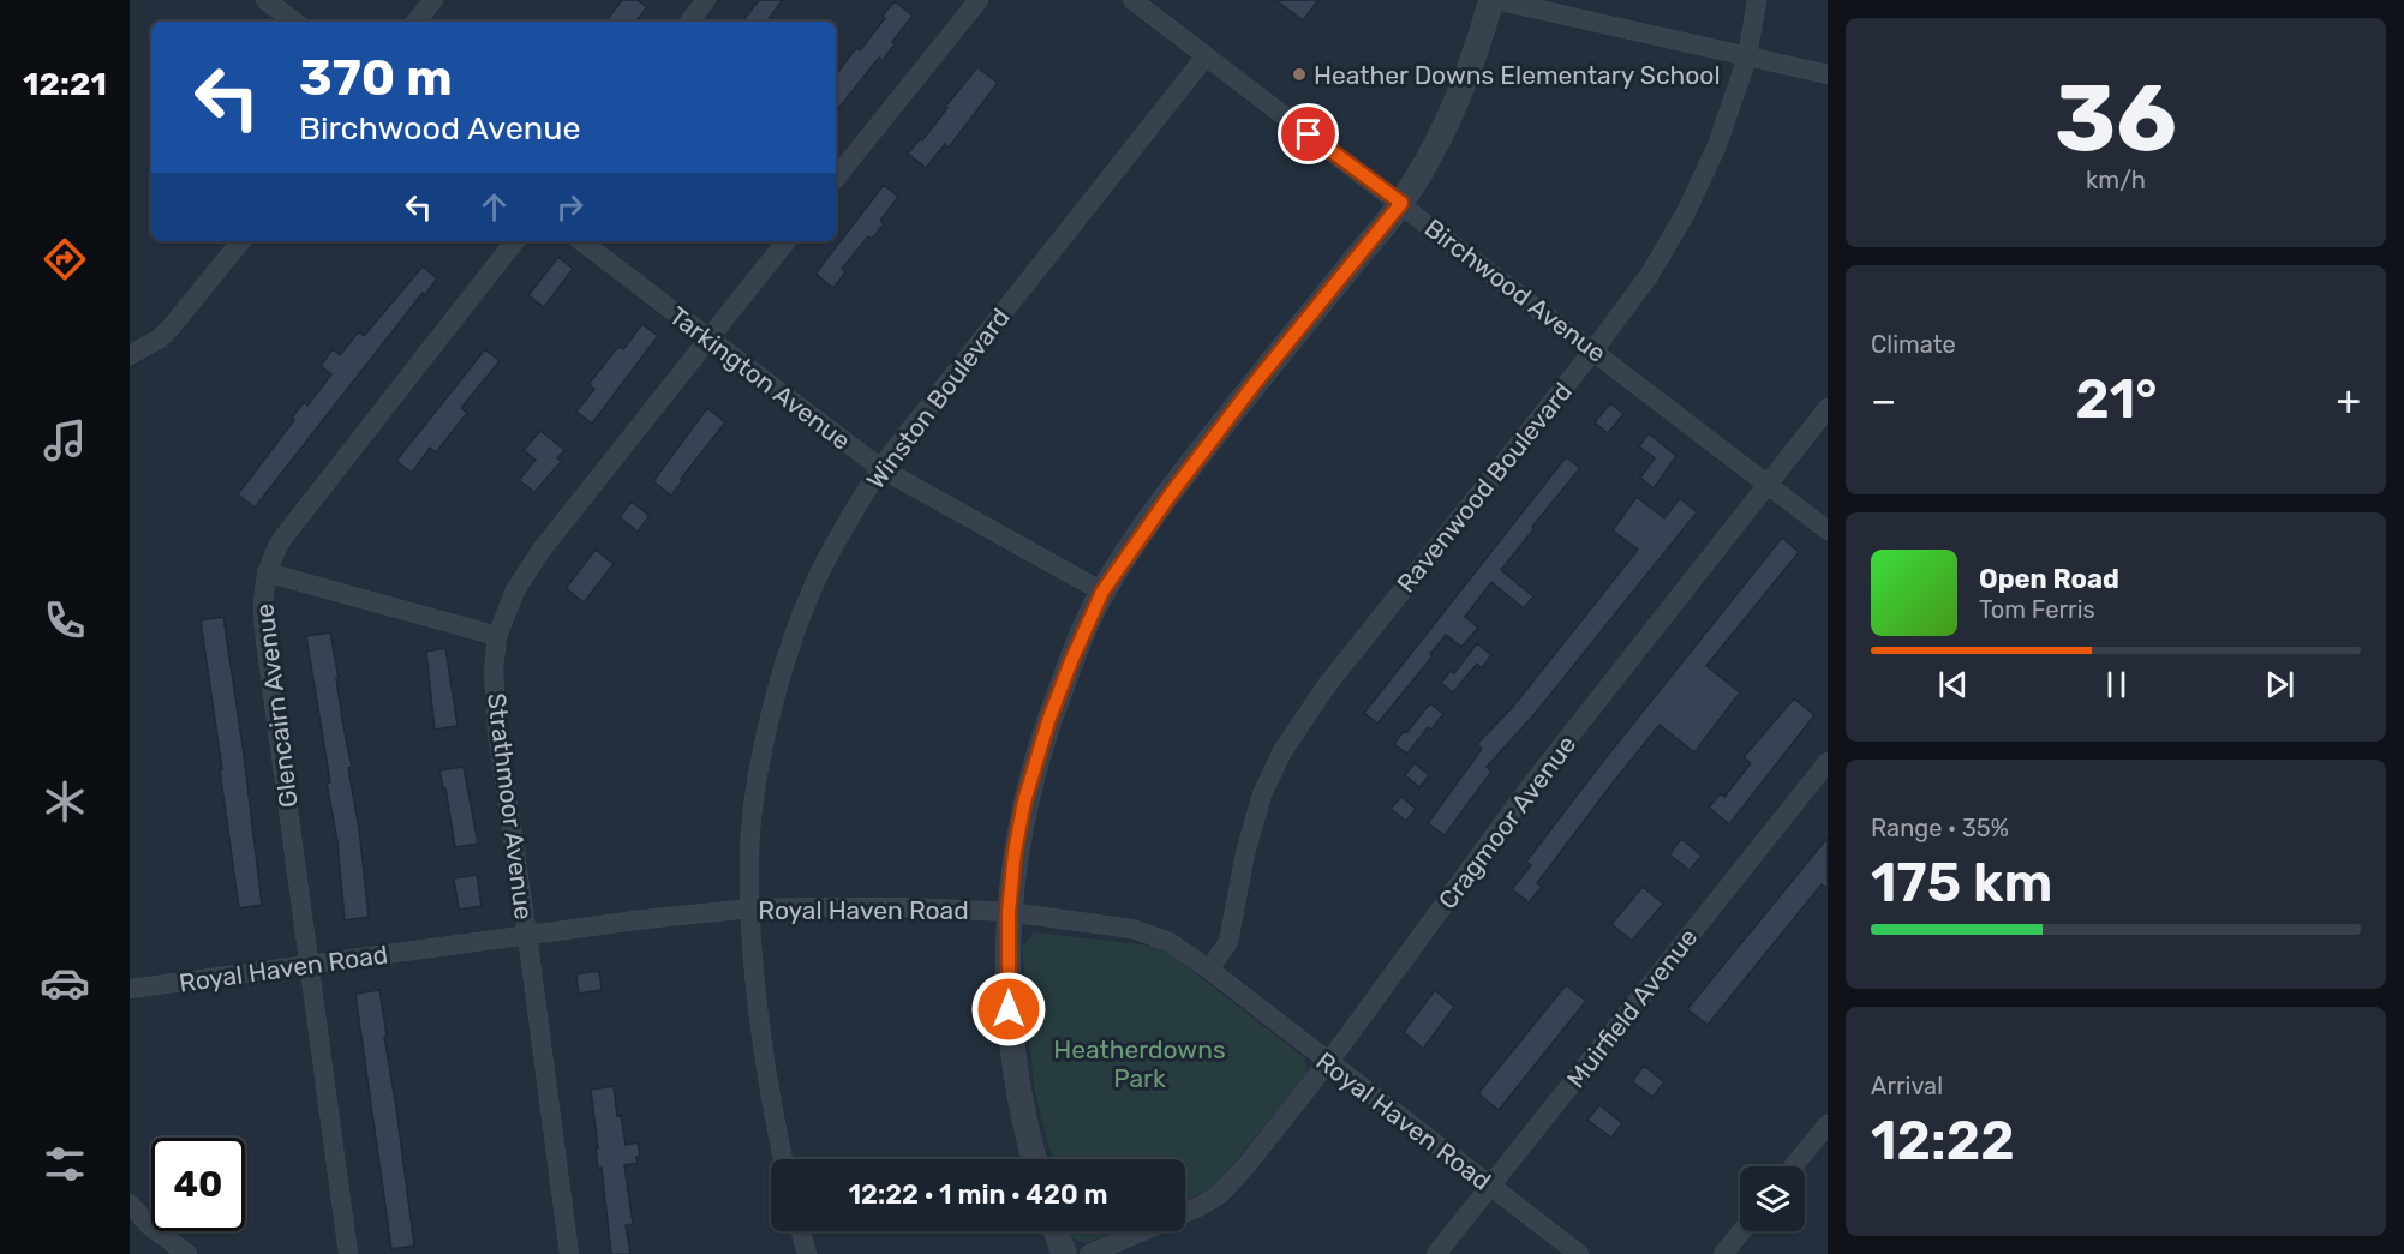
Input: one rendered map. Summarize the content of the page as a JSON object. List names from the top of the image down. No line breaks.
{"streets":{"street":["Birchwood Avenue","Tarkington Avenue","Winston Boulevard","Ravenwood Boulevard","Glencairn Avenue","Strathmoor Avenue","Cragmoor Avenue","Royal Haven Road","Muirfield Avenue"]},"crossings":[["Birchwood Avenue","Winston Boulevard"],["Birchwood Avenue","Ravenwood Boulevard"],["Birchwood Avenue","Cragmoor Avenue"],["Tarkington Avenue","Winston Boulevard"],["Tarkington Avenue","Strathmoor Avenue"],["Winston Boulevard","Royal Haven Road"],["Ravenwood Boulevard","Royal Haven Road"],["Glencairn Avenue","Royal Haven Road"],["Strathmoor Avenue","Royal Haven Road"],["Cragmoor Avenue","Royal Haven Road"],["Royal Haven Road","Muirfield Avenue"]],"parks":["Heatherdowns Park"],"places":["Heather Downs Elementary School"],"page":{"tabs":"12:21","tile":[["36","km/h"],"Climate",["Range · 35%","175 km"],["Arrival","12:22"]],"turn":["370 m","Birchwood Avenue"],"heat":["−","21°","+"],"song":["Open Road","Tom Ferris"],"limit":"40","trip":"12:22 · 1 min · 420 m"}}
